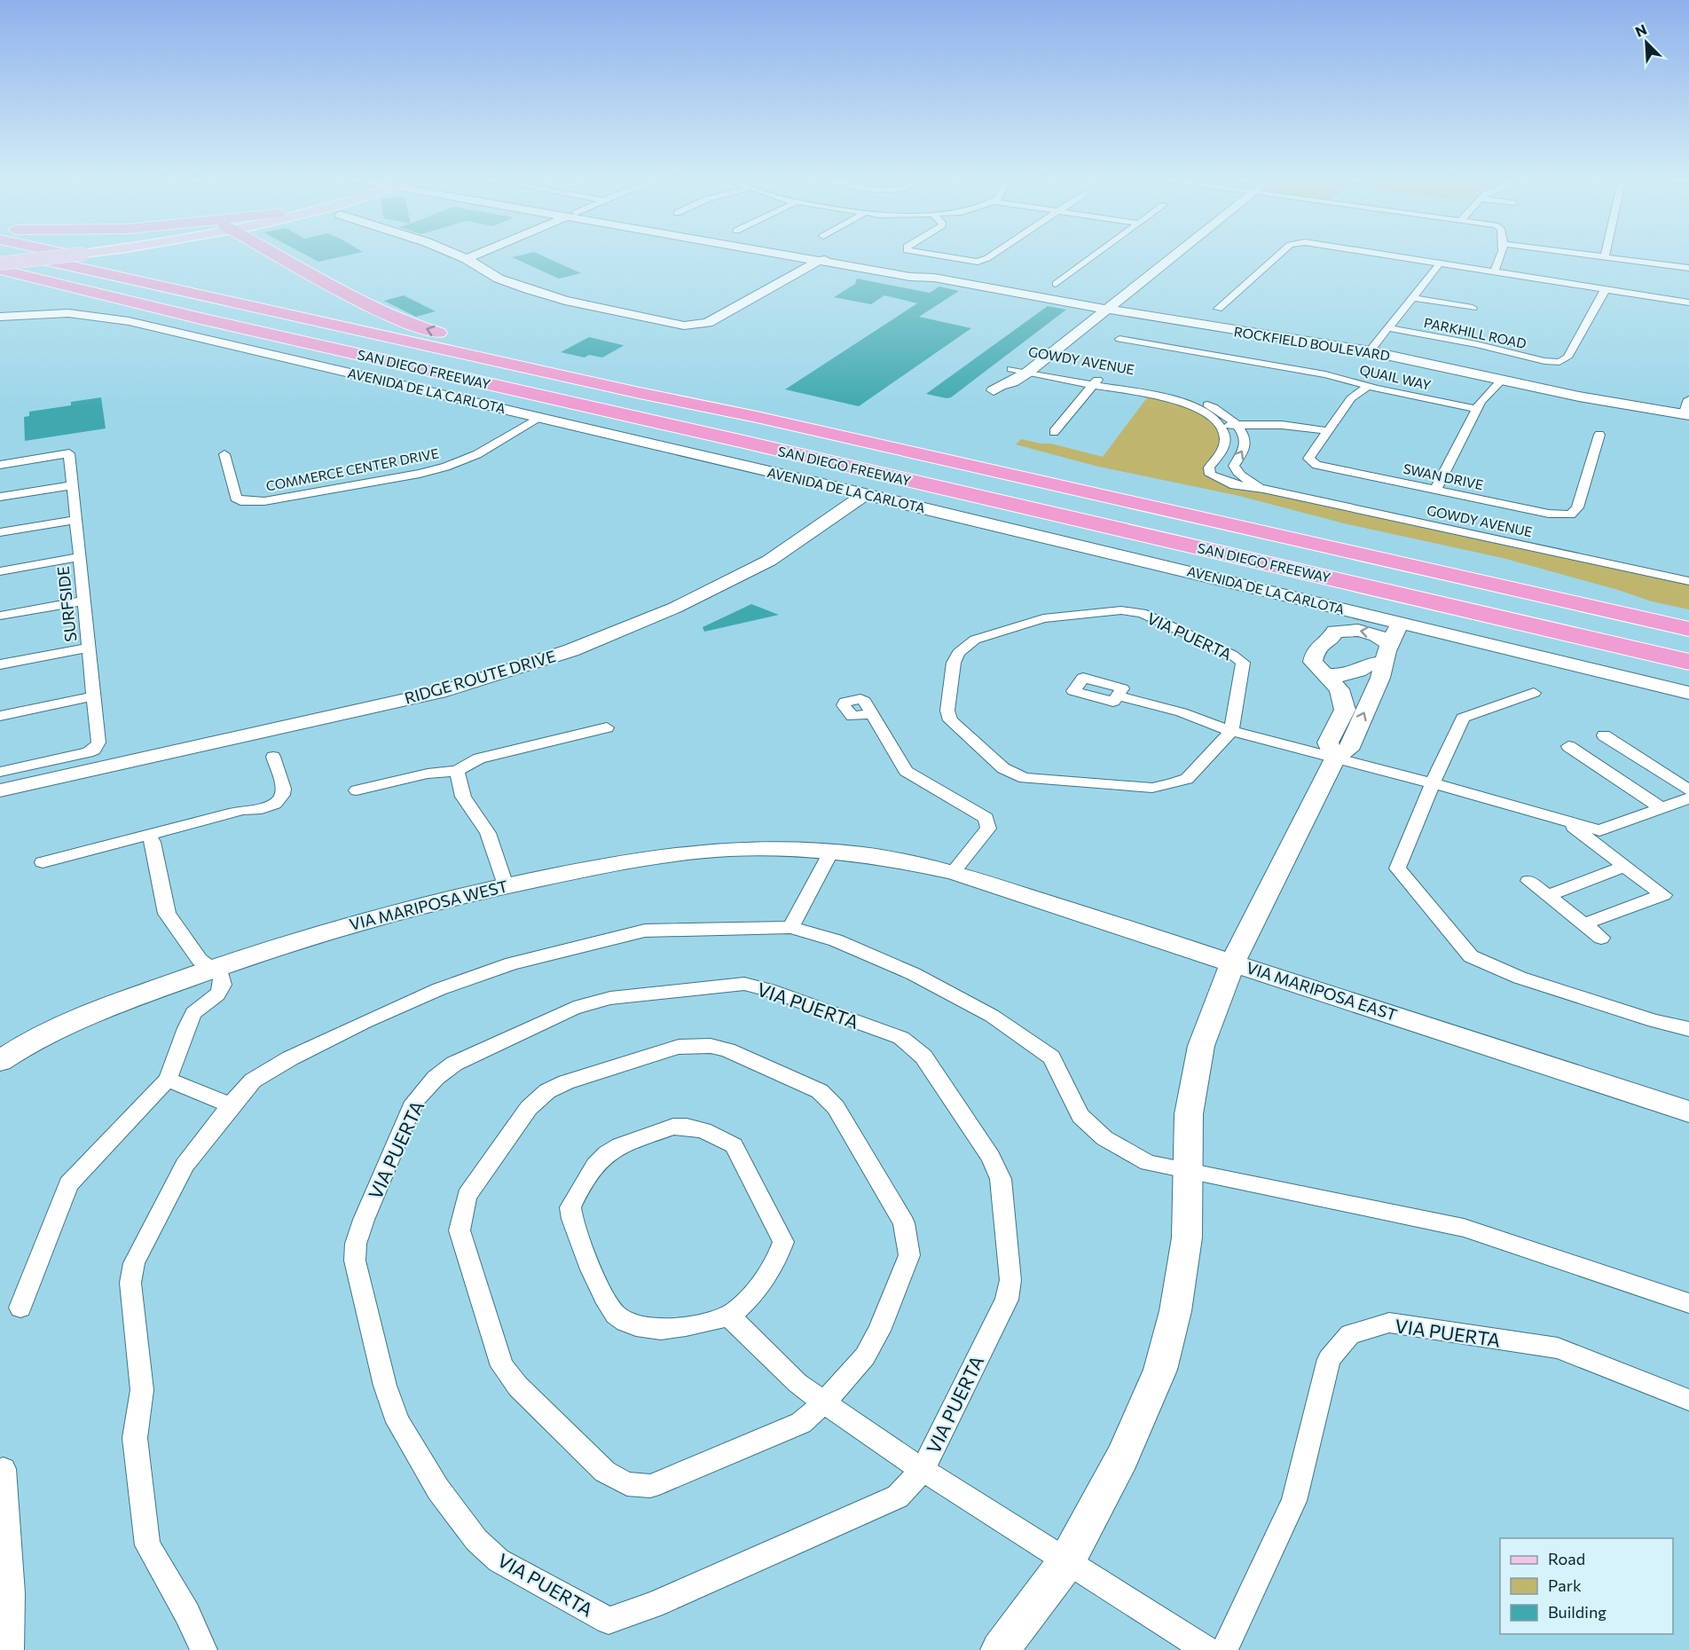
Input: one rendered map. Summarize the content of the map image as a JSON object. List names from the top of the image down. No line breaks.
{"streets":{"highway":["SAN DIEGO FREEWAY"],"main road":["ROCKFIELD BOULEVARD","AVENIDA DE LA CARLOTA","RIDGE ROUTE DRIVE","VIA MARIPOSA WEST","VIA MARIPOSA EAST"],"street":["PARKHILL ROAD","GOWDY AVENUE","QUAIL WAY","COMMERCE CENTER DRIVE","SWAN DRIVE","SURFSIDE","VIA PUERTA"]},"crossings":[["AVENIDA DE LA CARLOTA","COMMERCE CENTER DRIVE"],["AVENIDA DE LA CARLOTA","RIDGE ROUTE DRIVE"],["VIA MARIPOSA WEST","VIA MARIPOSA EAST"]],"legend":["Road","Park","Building"],"north":"top left"}
